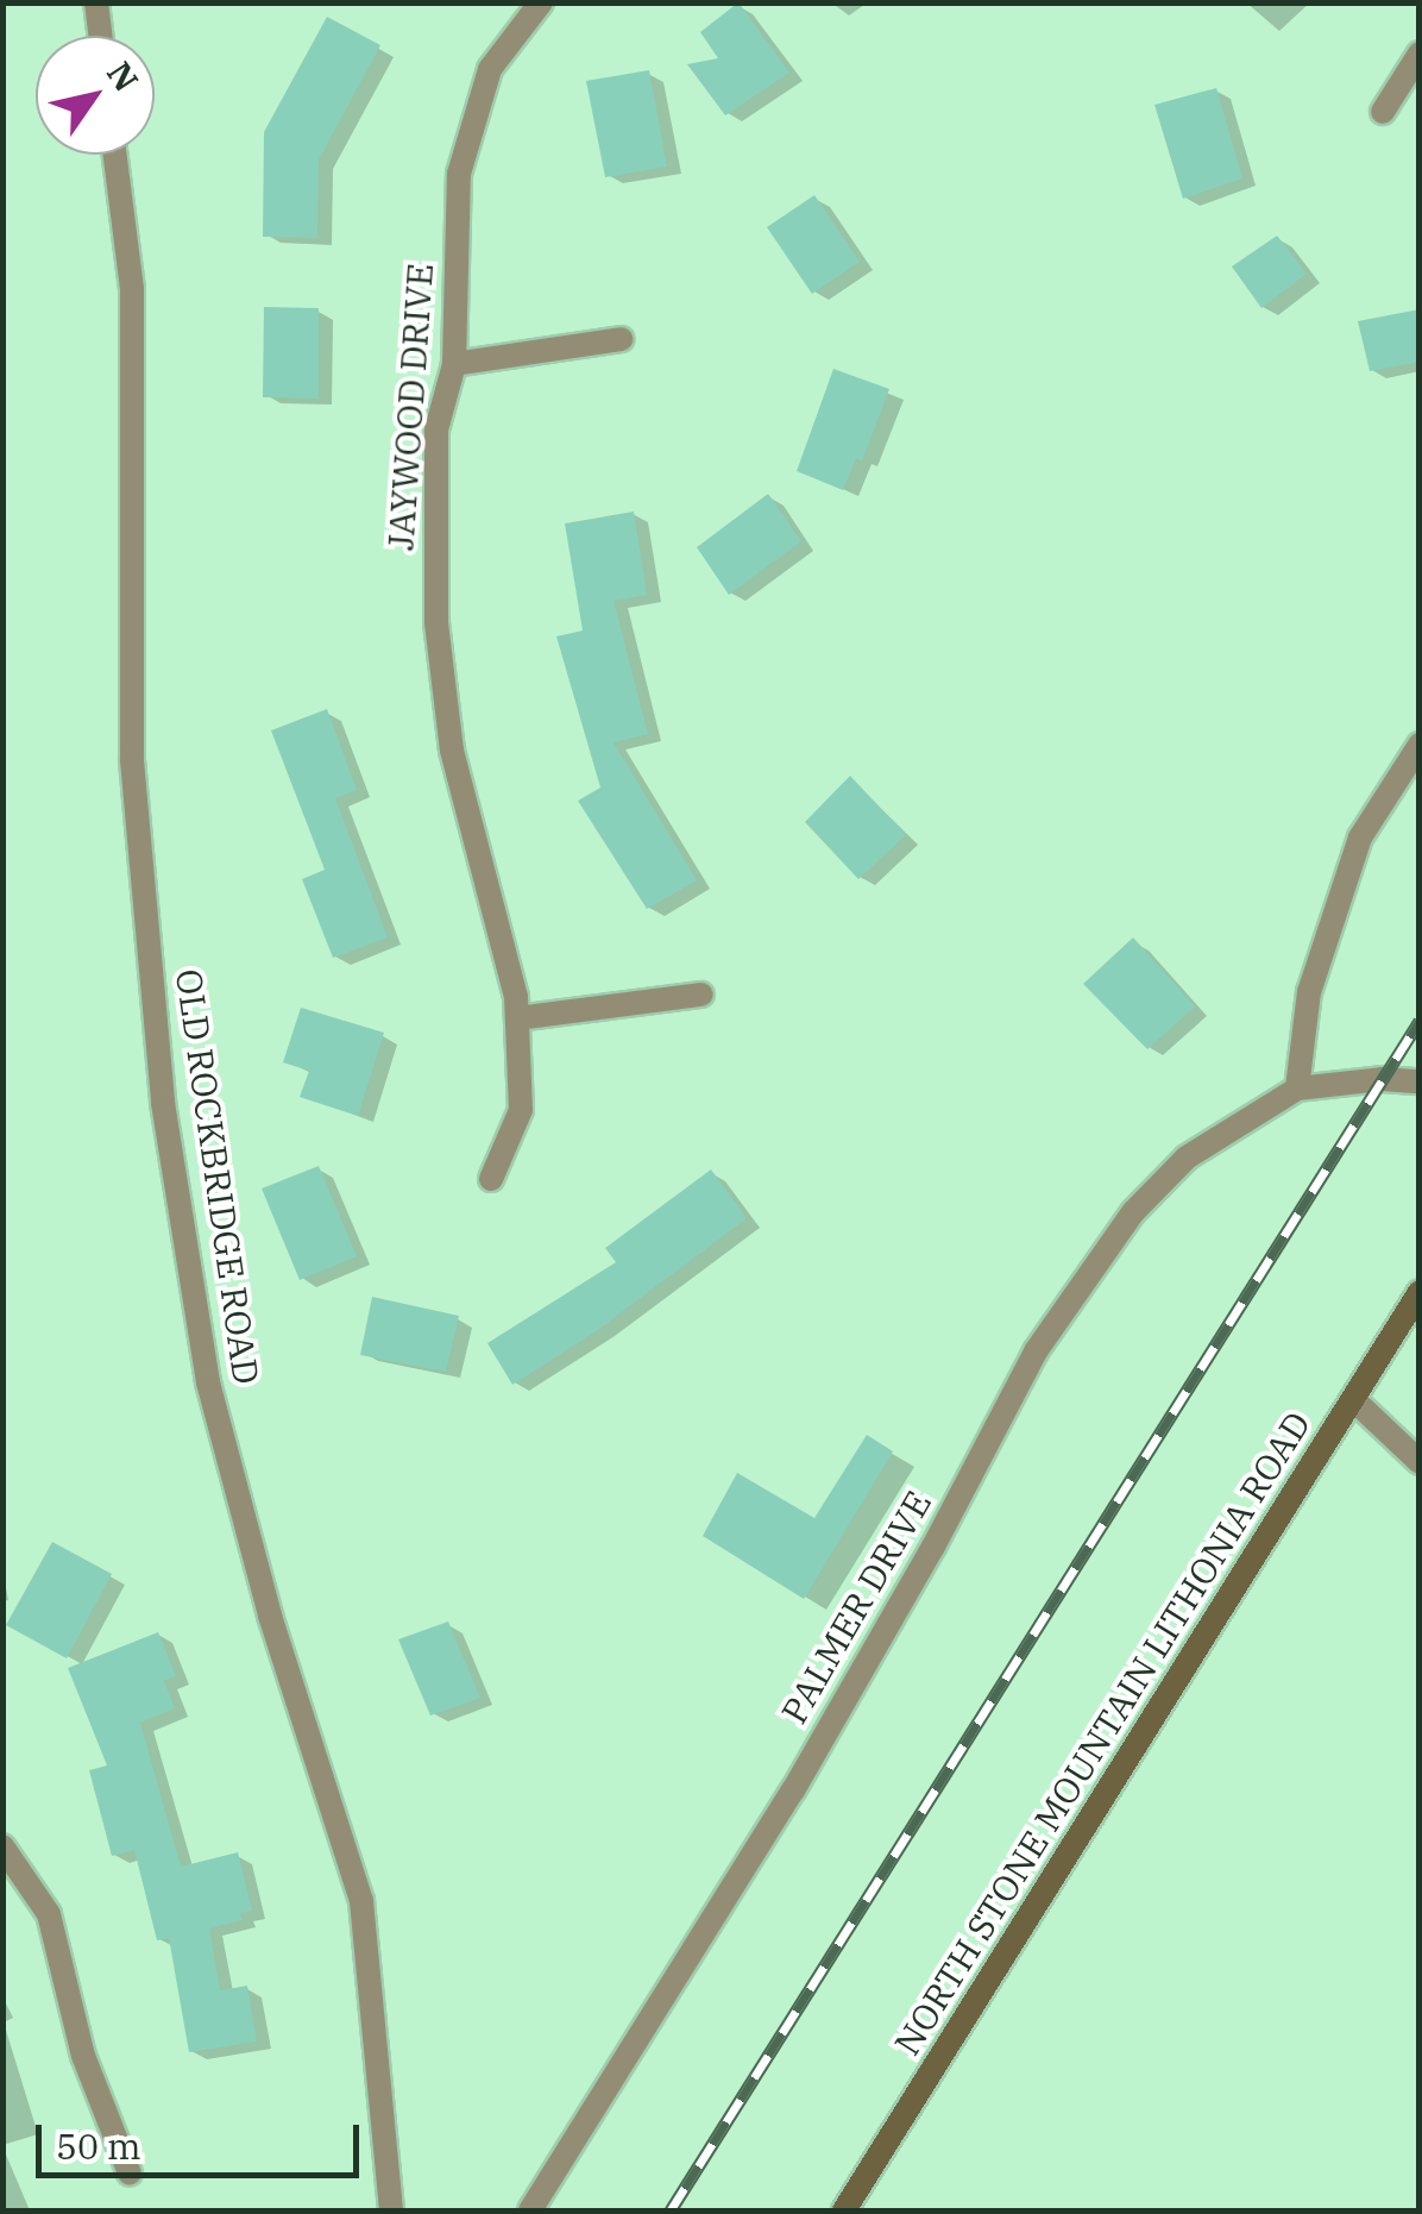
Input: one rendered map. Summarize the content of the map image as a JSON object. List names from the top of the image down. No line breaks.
{"streets":{"main road":["NORTH STONE MOUNTAIN LITHONIA ROAD"],"street":["JAYWOOD DRIVE","OLD ROCKBRIDGE ROAD","PALMER DRIVE"]},"scale_bar":"50 m","north":"top right"}
